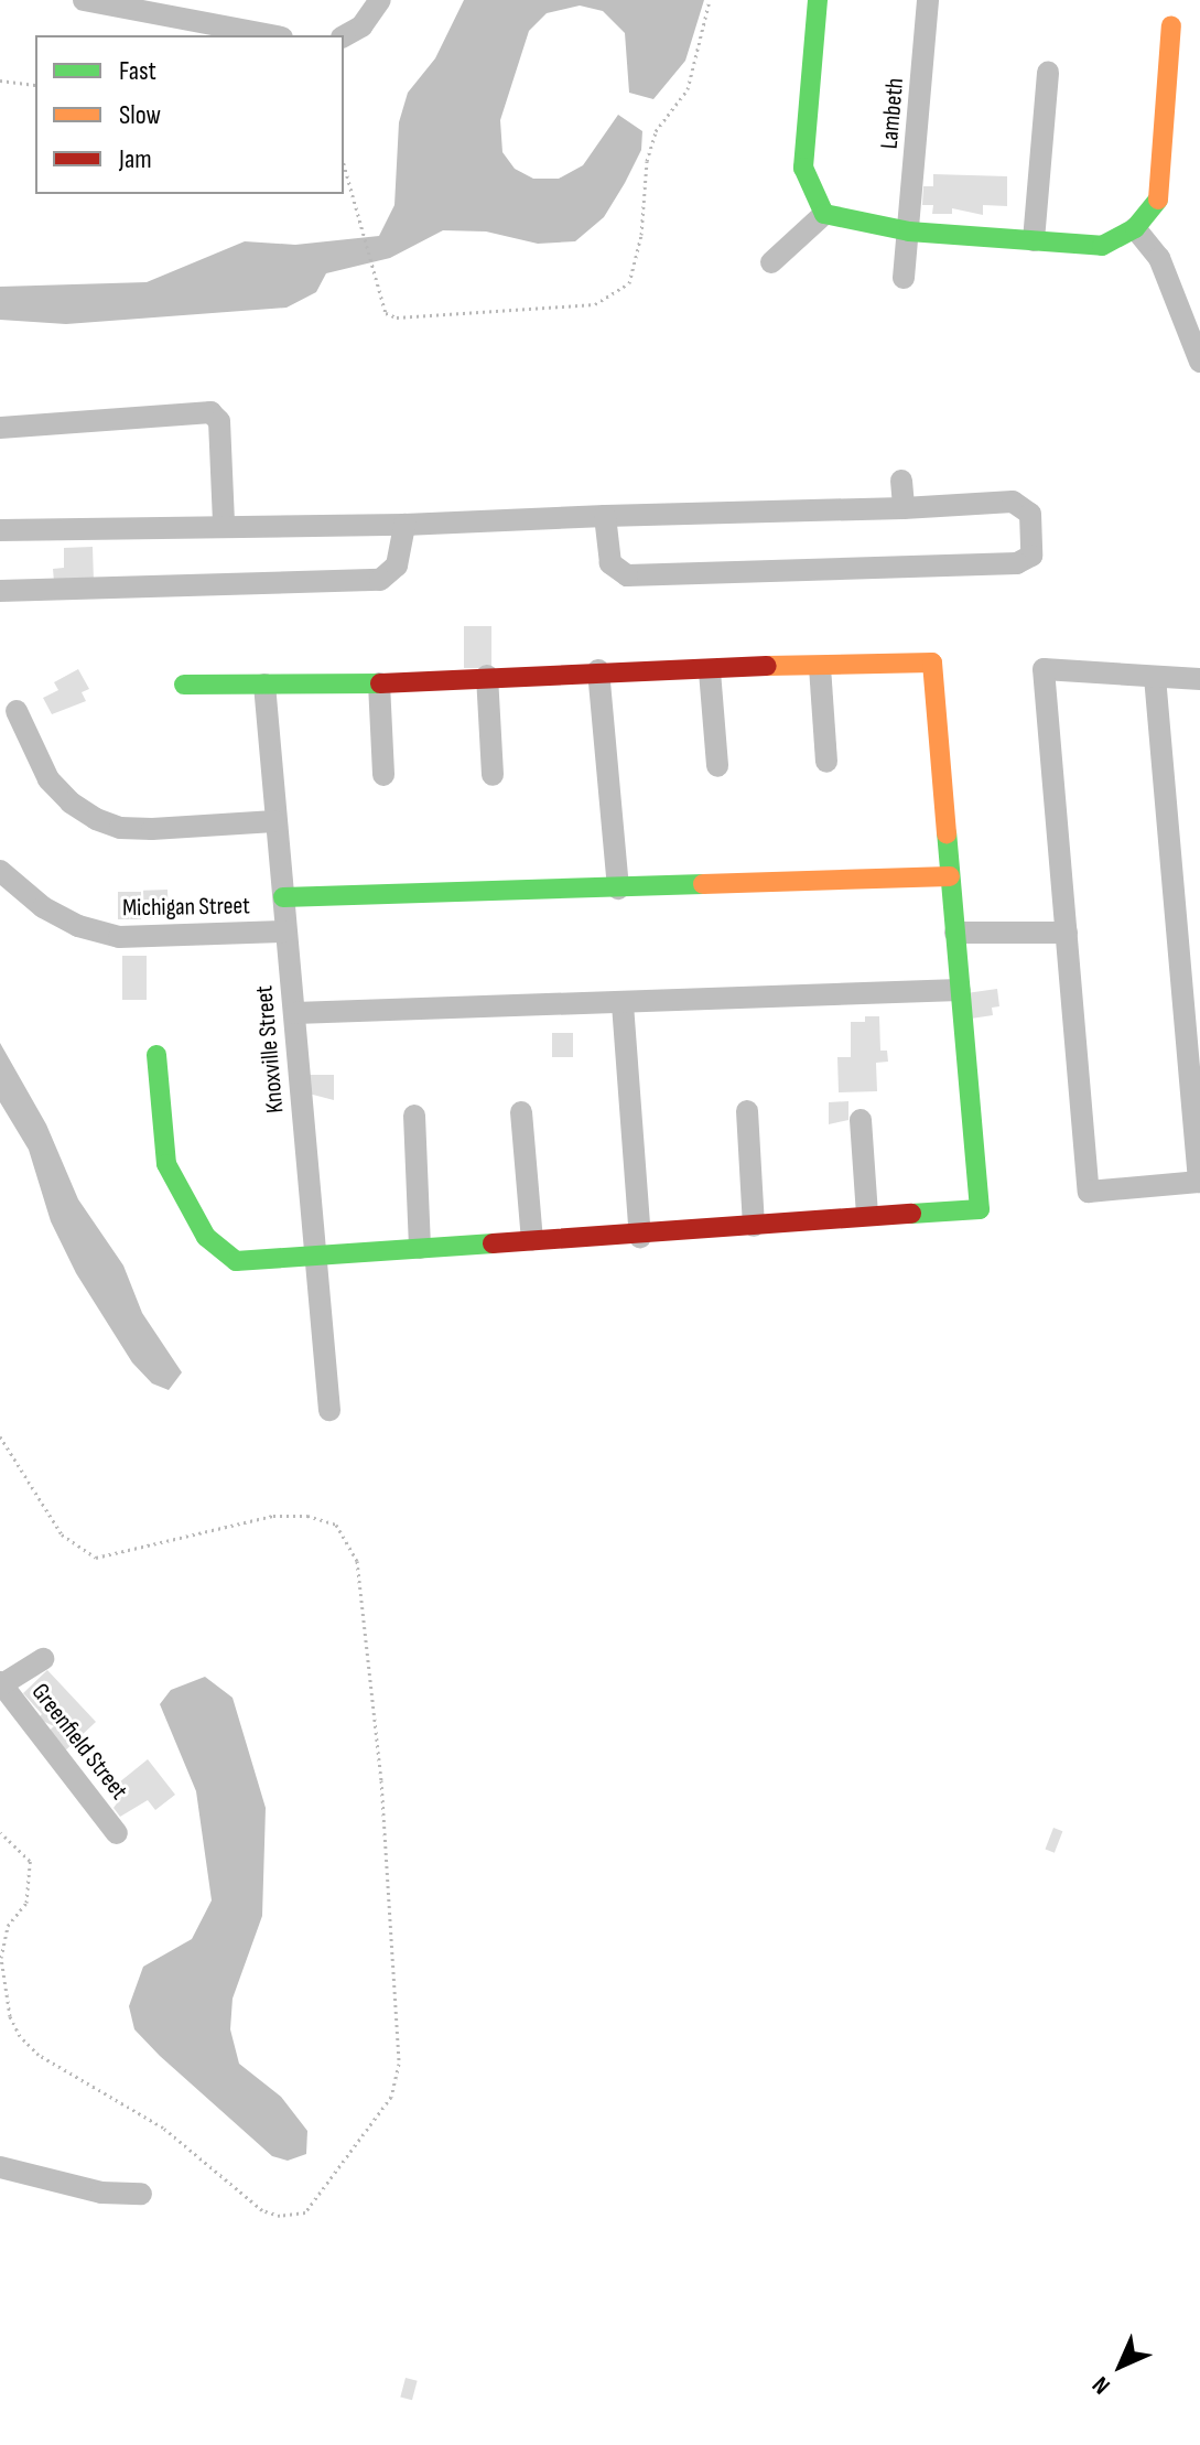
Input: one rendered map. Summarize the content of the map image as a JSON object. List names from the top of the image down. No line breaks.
{"streets":{"street":["Lambeth","Michigan Street","Knoxville Street","Greenfield Street"]},"crossings":[["Michigan Street","Knoxville Street"]],"legend":["Fast","Slow","Jam"],"north":"bottom left"}
